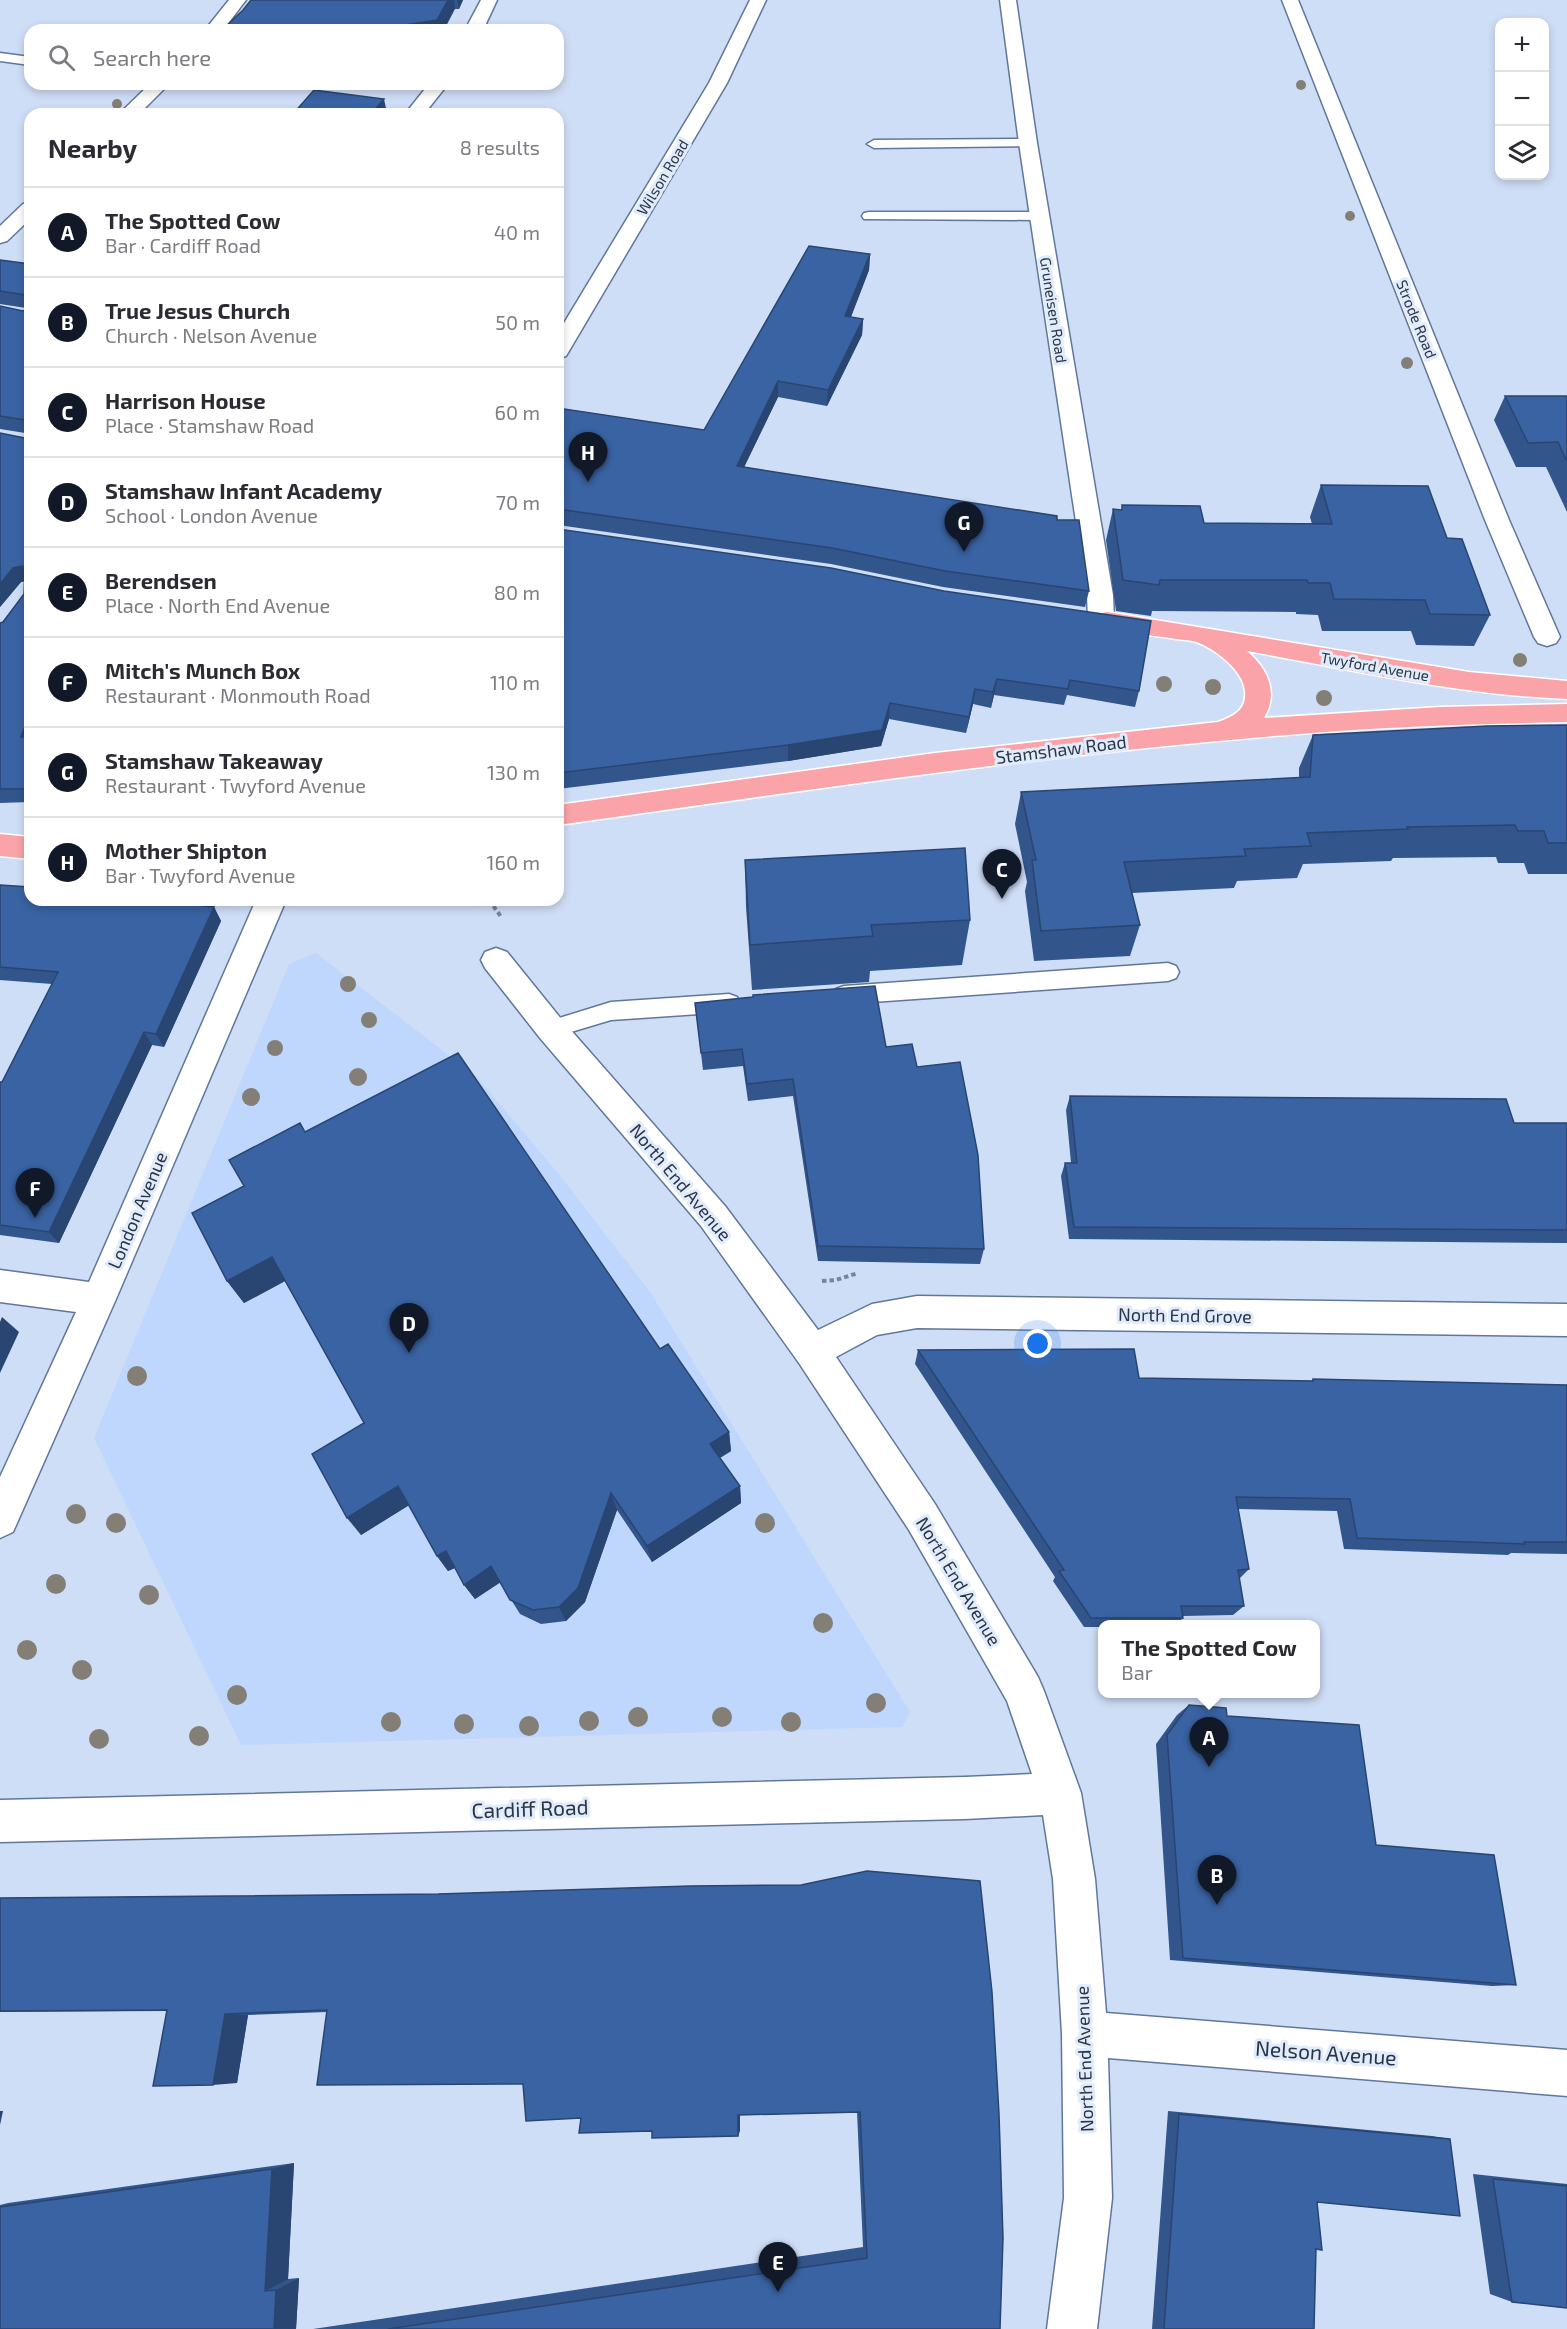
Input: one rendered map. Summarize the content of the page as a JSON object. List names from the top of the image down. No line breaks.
{"streets":{"main road":["Twyford Avenue","Stamshaw Road"],"street":["Wilson Road","Gruneisen Road","Strode Road","North End Avenue","London Avenue","North End Grove","Cardiff Road","Nelson Avenue"]},"crossings":[["Gruneisen Road","Twyford Avenue"],["Twyford Avenue","Stamshaw Road"],["North End Avenue","North End Grove"],["North End Avenue","Cardiff Road"],["North End Avenue","Nelson Avenue"]],"page":{"map_buttons":["+","−"],"search":"Search here","heading":["Nearby","8 results"],"list":[{"mark":"A","name":"The Spotted Cow","note":"Bar · Cardiff Road","value":"40 m"},{"mark":"B","name":"True Jesus Church","note":"Church · Nelson Avenue","value":"50 m"},{"mark":"C","name":"Harrison House","note":"Place · Stamshaw Road","value":"60 m"},{"mark":"D","name":"Stamshaw Infant Academy","note":"School · London Avenue","value":"70 m"},{"mark":"E","name":"Berendsen","note":"Place · North End Avenue","value":"80 m"},{"mark":"F","name":"Mitch's Munch Box","note":"Restaurant · Monmouth Road","value":"110 m"},{"mark":"G","name":"Stamshaw Takeaway","note":"Restaurant · Twyford Avenue","value":"130 m"},{"mark":"H","name":"Mother Shipton","note":"Bar · Twyford Avenue","value":"160 m"}],"pins":["H","G","C","F","D","A","B","E"],"popup":["The Spotted Cow","Bar"]}}
